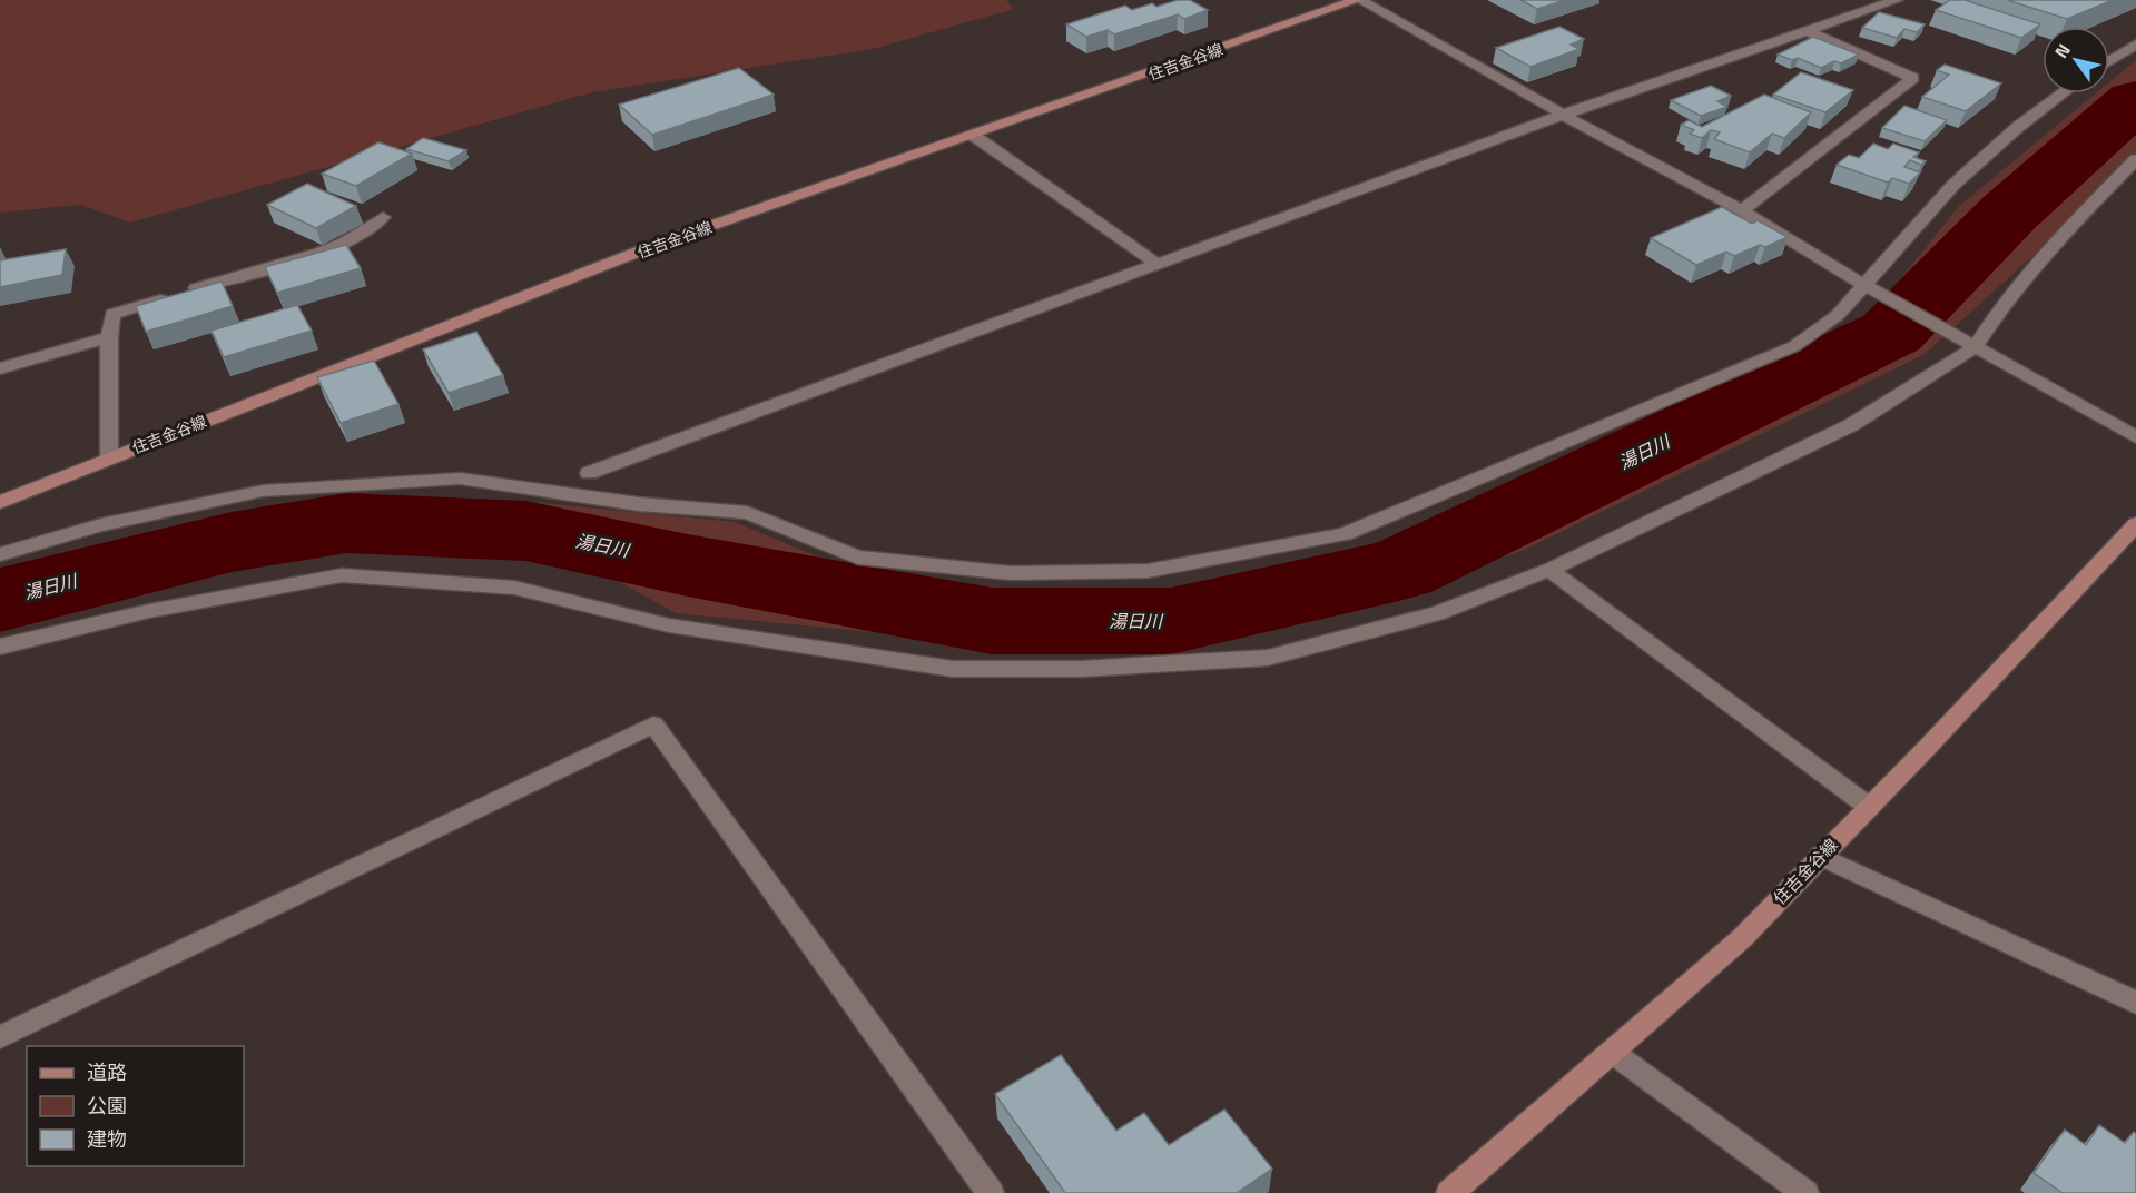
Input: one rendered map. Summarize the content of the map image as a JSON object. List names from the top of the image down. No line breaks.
{"streets":{"main road":["住吉金谷線"]},"water":["湯日川"],"legend":["道路","公園","建物"],"north":"top left"}
